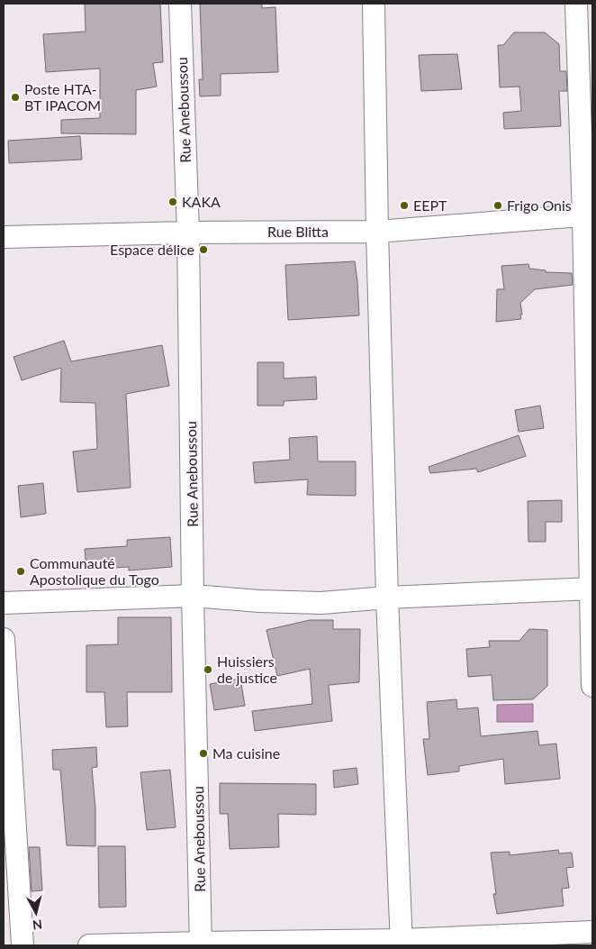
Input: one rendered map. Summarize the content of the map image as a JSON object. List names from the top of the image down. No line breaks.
{"streets":{"street":["Rue Aneboussou","Rue Blitta"]},"crossings":[["Rue Aneboussou","Rue Blitta"]],"places":["Poste HTA- BT IPACOM","KAKA","EEPT","Frigo Onis","Espace délice","Communauté Apostolique du Togo","Huissiers de justice","Ma cuisine"],"north":"bottom"}
